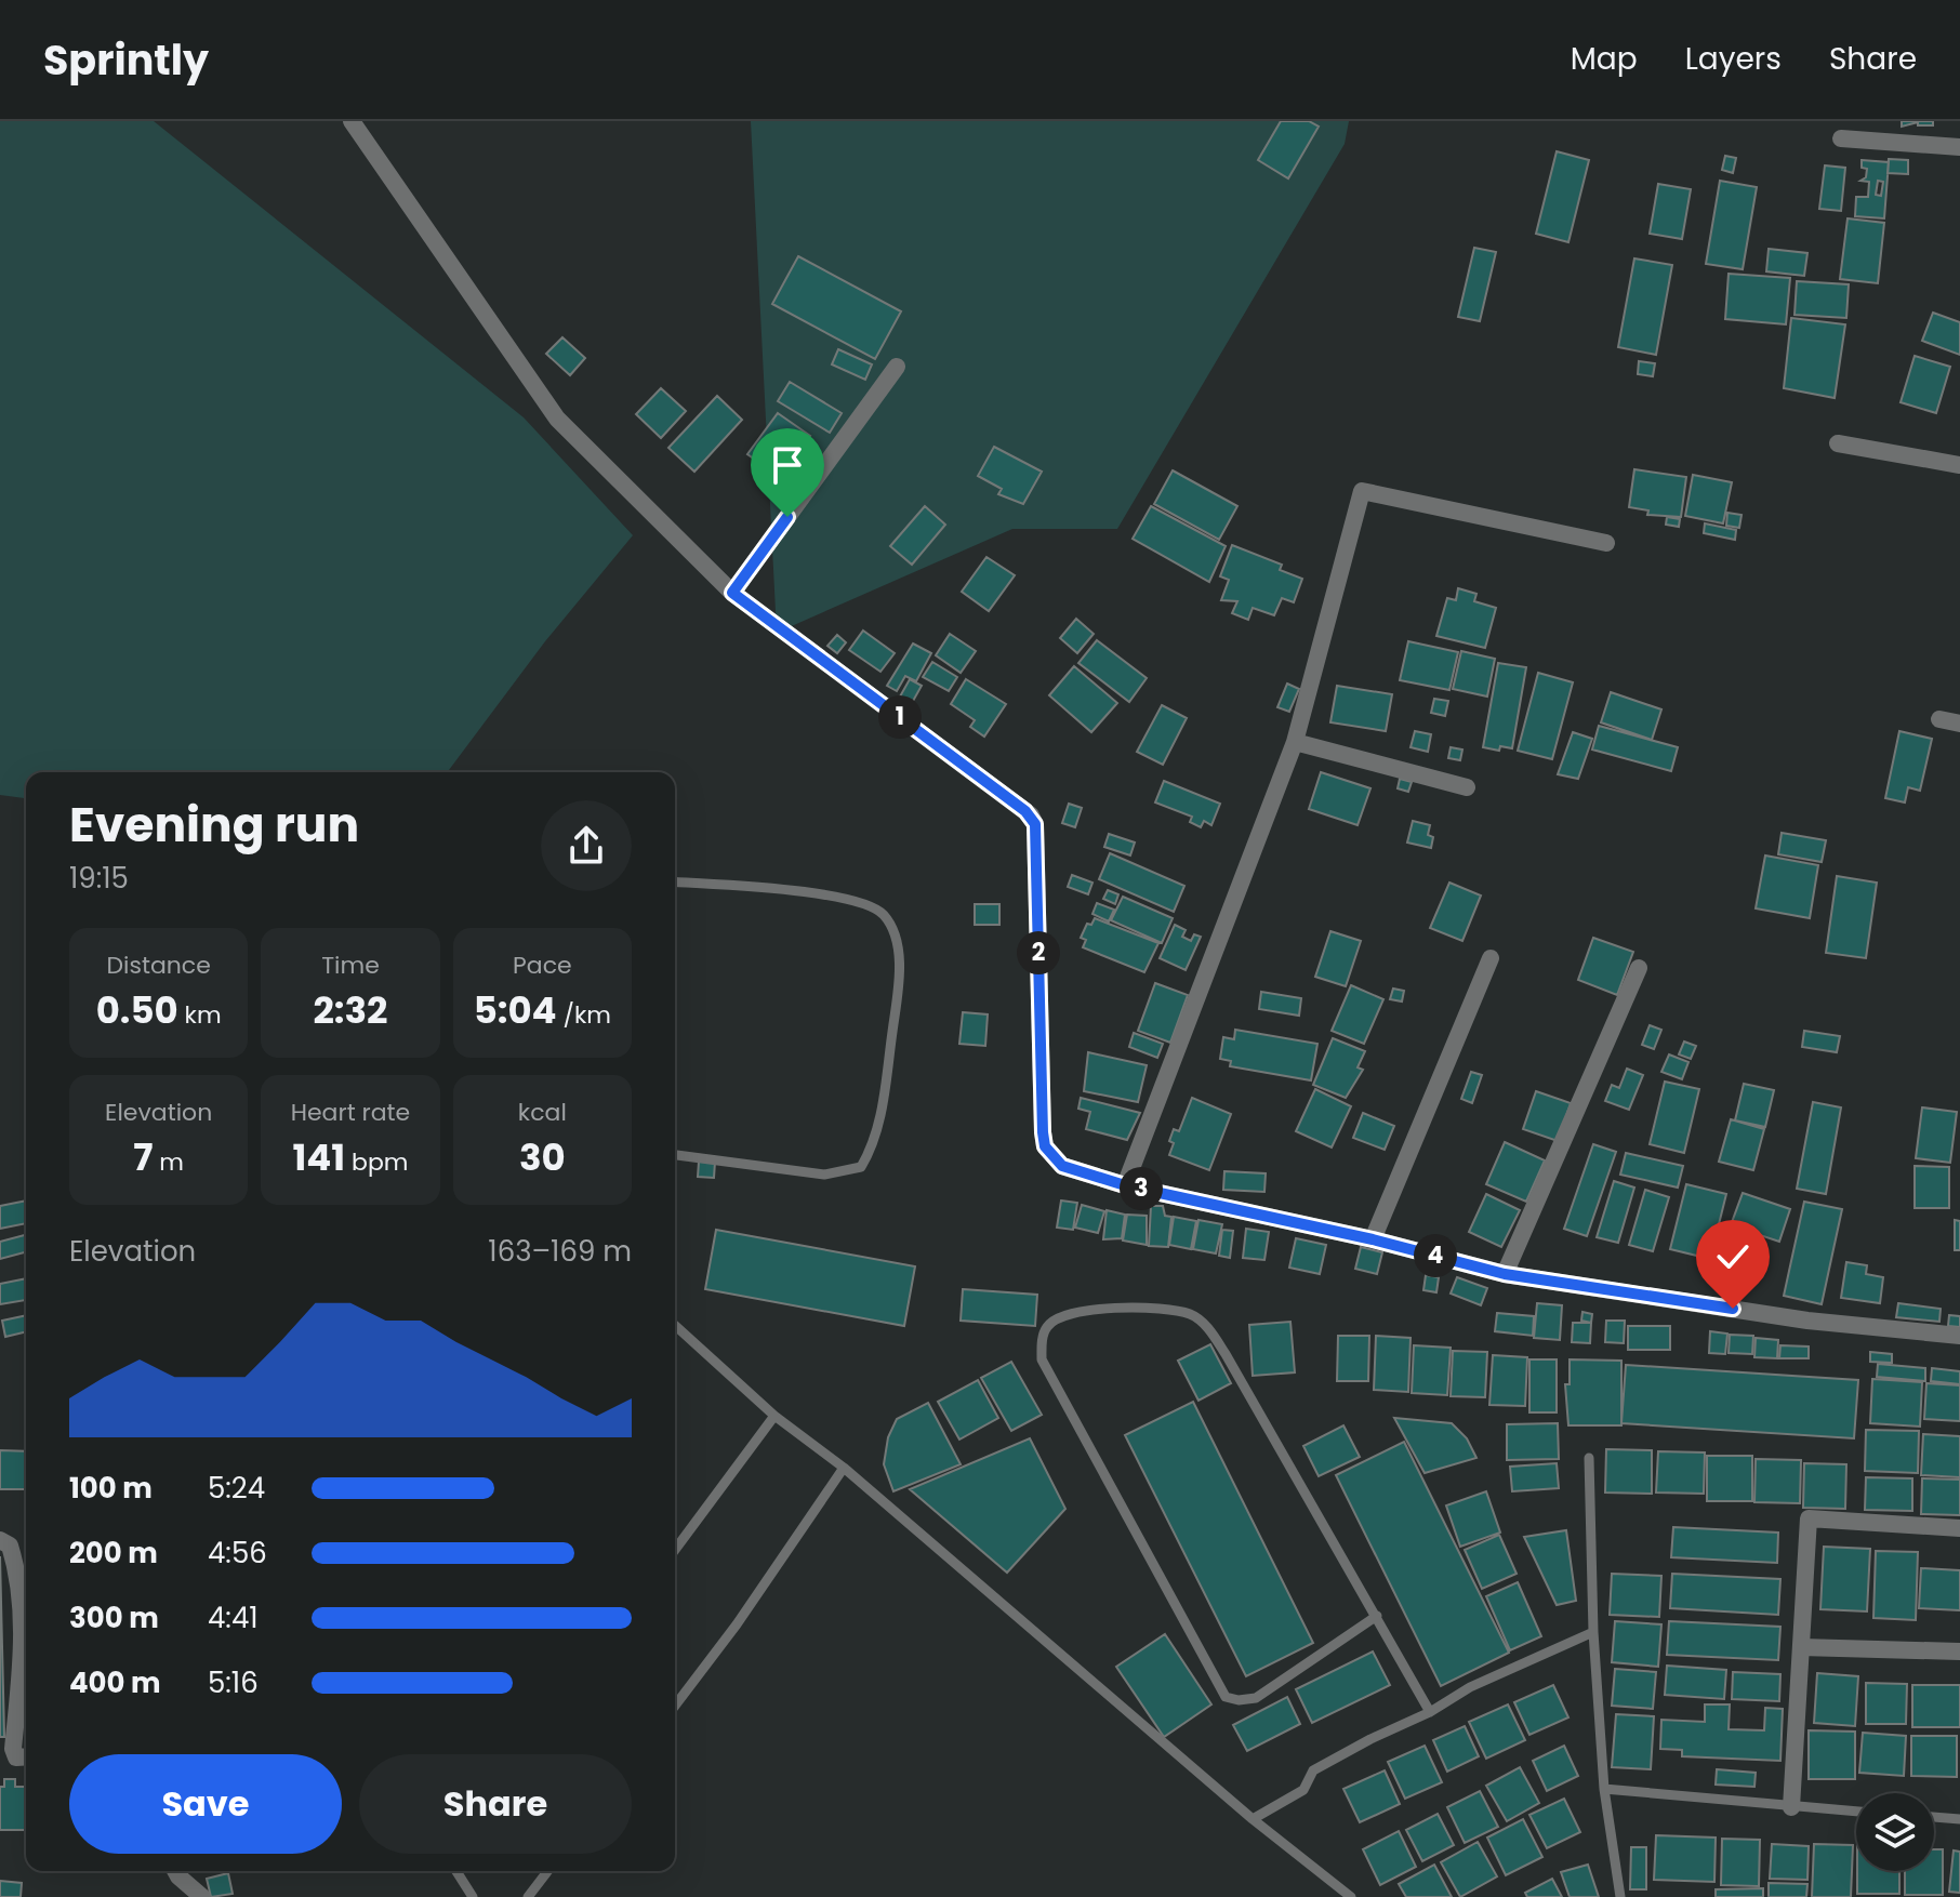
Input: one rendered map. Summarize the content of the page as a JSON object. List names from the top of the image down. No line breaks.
{"page":{"header":"Sprintly","nav":["Map","Layers","Share"],"pins":["1","2","3","4"],"heading":["Evening run","19:15"],"stats":[["Distance","0.50 km"],["Time","2:32"],["Pace","5:04 /km"],["Elevation","7 m"],["Heart rate","141 bpm"],["kcal","30"]],"chart":["Elevation","163–169 m"],"list":[{"name":"100 m","note":"5:24"},{"name":"200 m","note":"4:56"},{"name":"300 m","note":"4:41"},{"name":"400 m","note":"5:16"}],"buttons":["Save","Share"]}}
